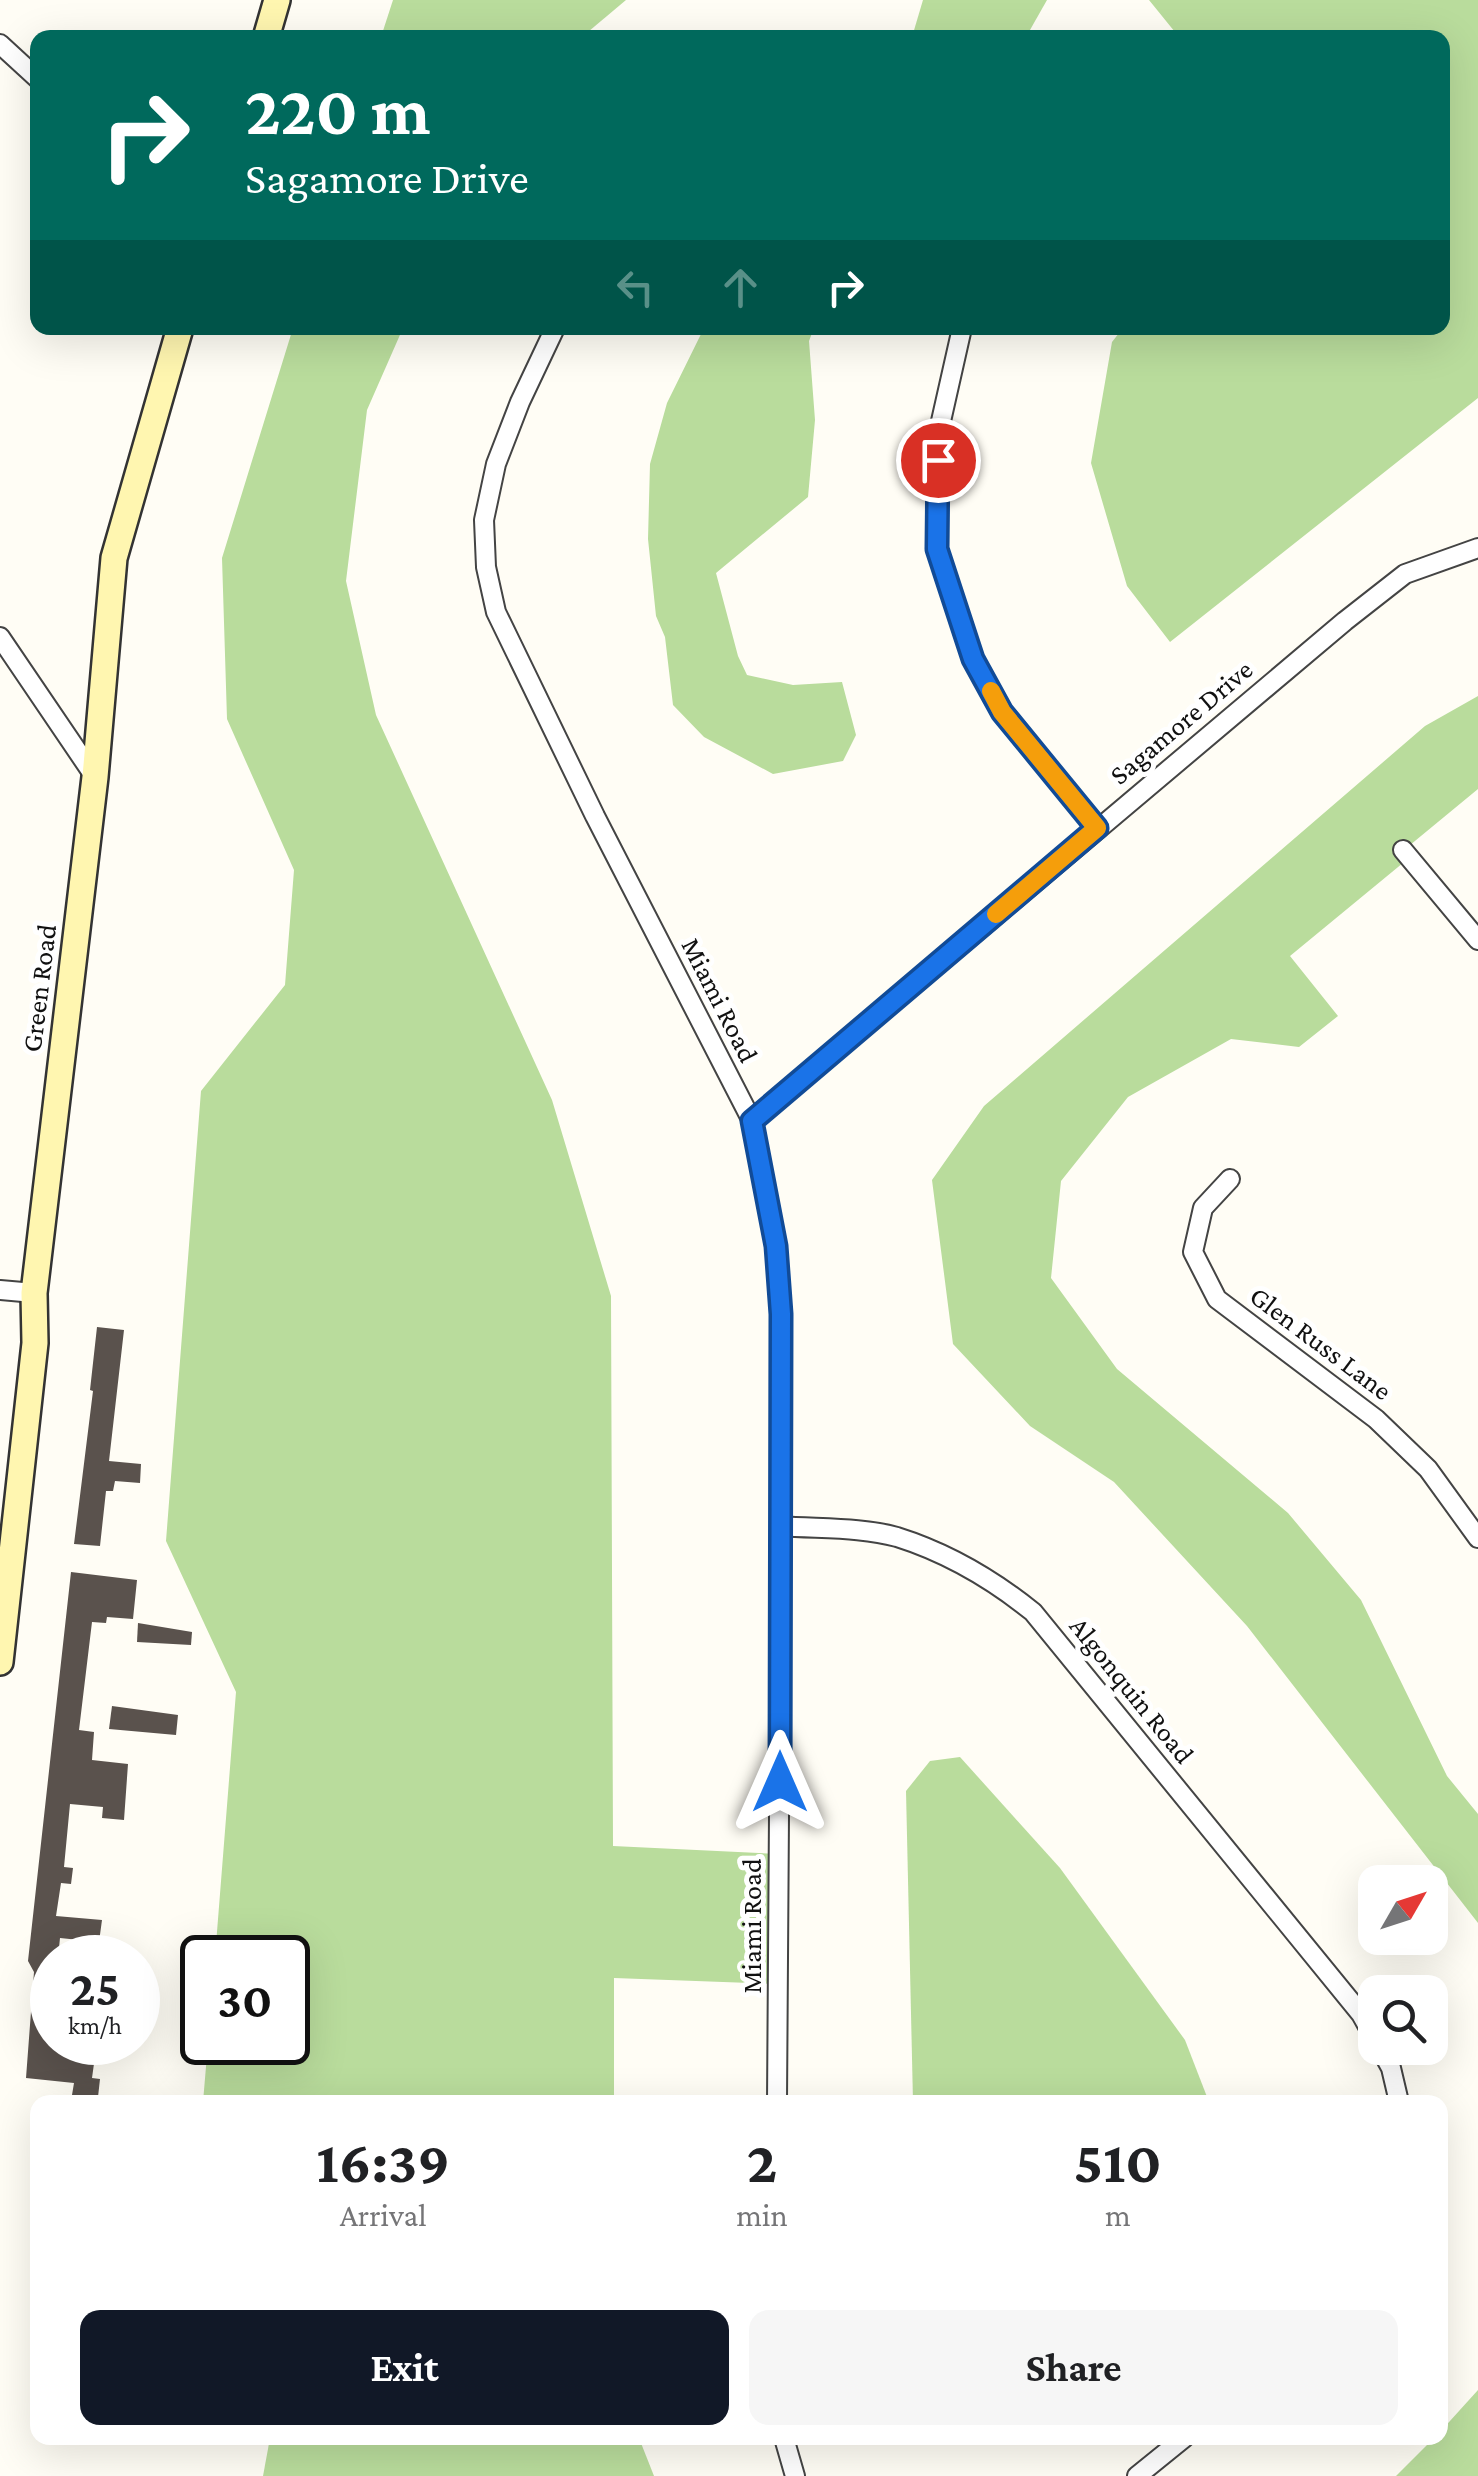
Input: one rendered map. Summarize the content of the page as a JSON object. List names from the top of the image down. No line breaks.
{"streets":{"main road":["Green Road"],"street":["Sagamore Drive","Miami Road","Glen Russ Lane","Algonquin Road"]},"crossings":[["Sagamore Drive","Miami Road"],["Miami Road","Algonquin Road"]],"north":"top right","page":{"turn":["220 m","Sagamore Drive"],"speed":"25 km/h","limit":"30","eta":["16:39","Arrival","2","min","510","m"],"buttons":["Exit","Share"]}}
